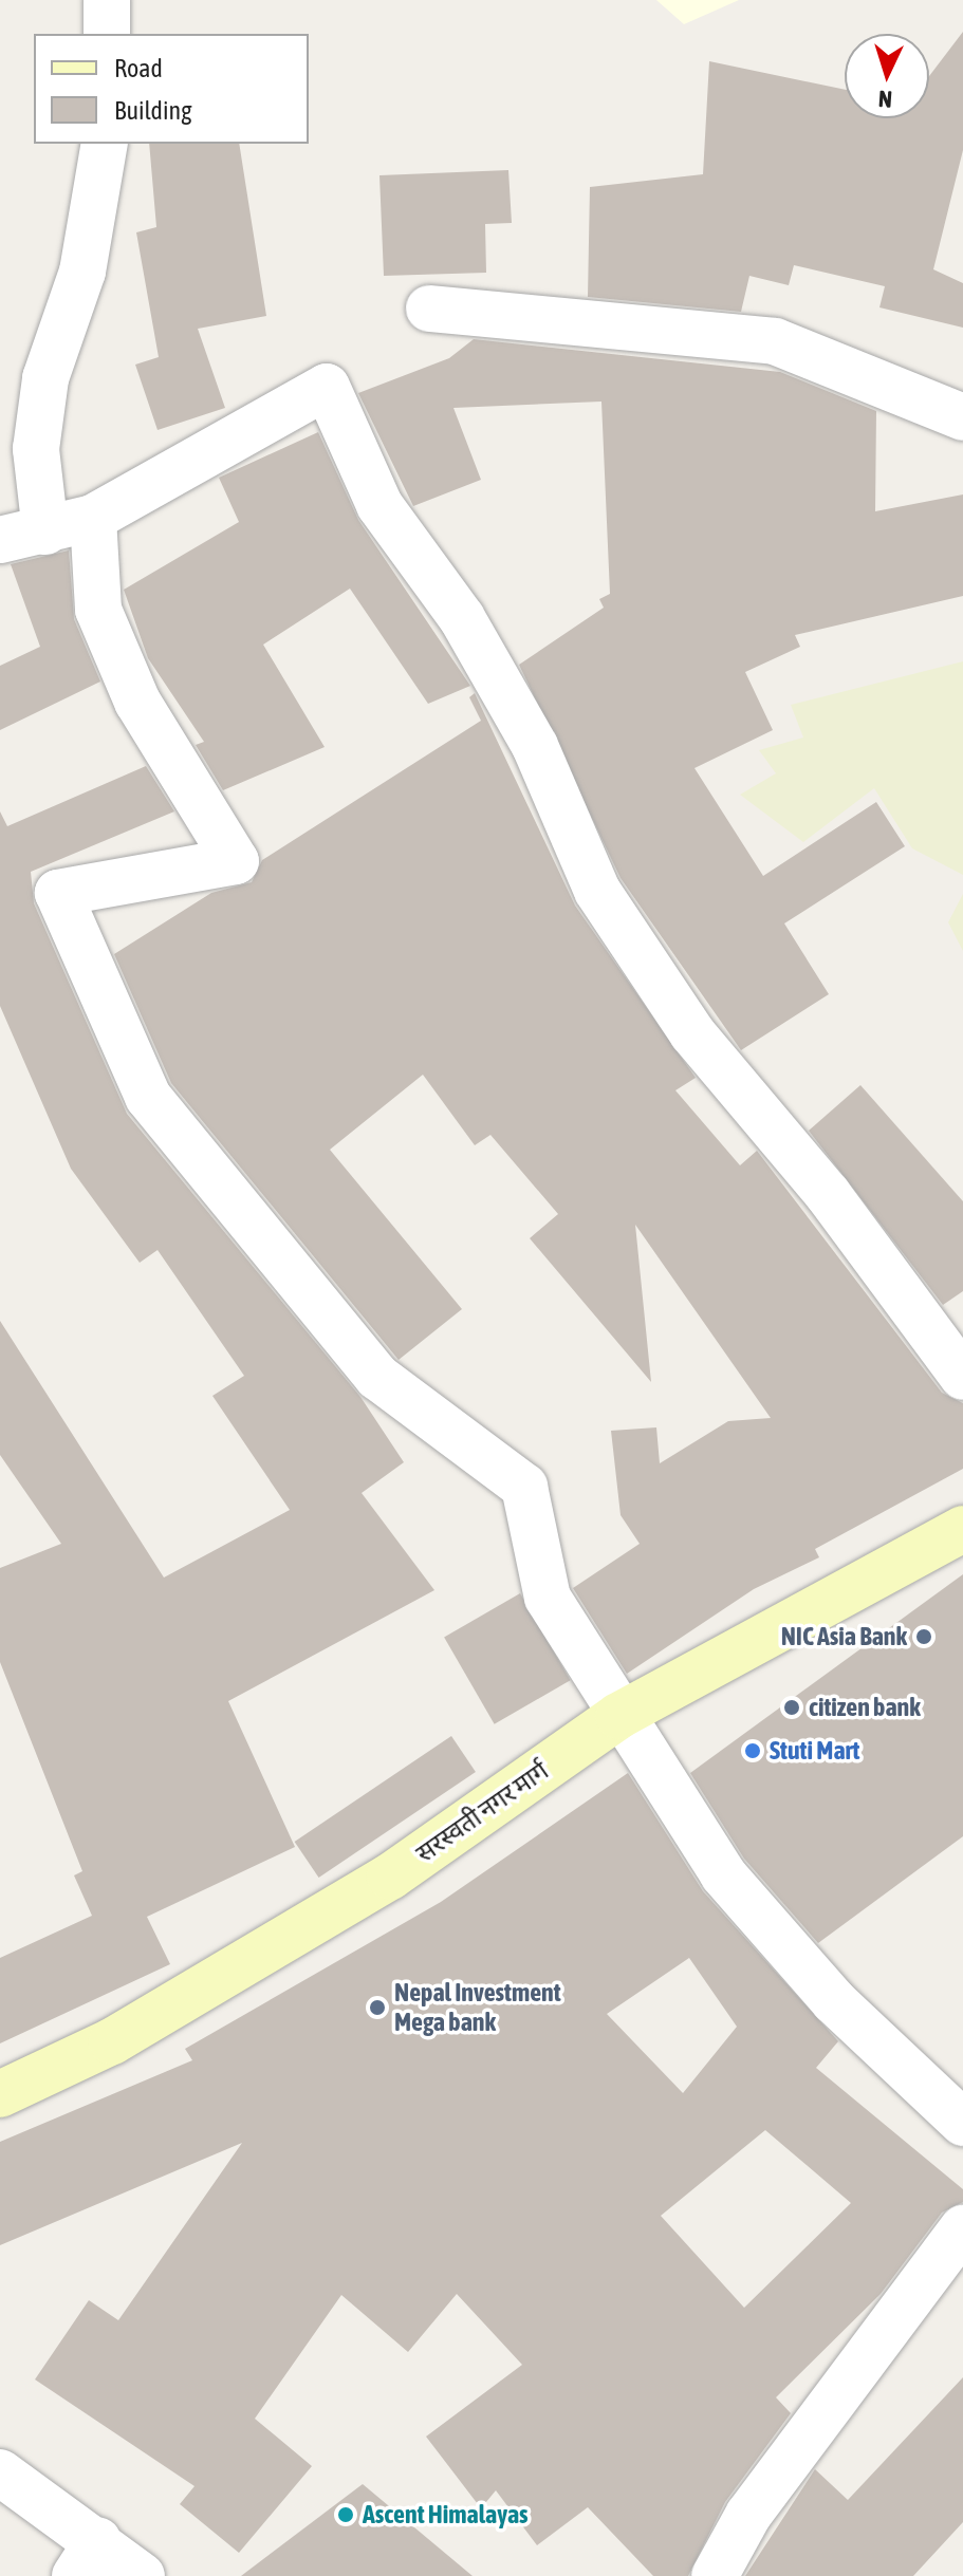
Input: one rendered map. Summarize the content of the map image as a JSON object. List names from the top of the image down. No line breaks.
{"streets":{"main road":["सरस्वती नगर मार्ग"]},"places":["NIC Asia Bank","citizen bank","Stuti Mart","Nepal Investment Mega bank","Ascent Himalayas"],"legend":["Road","Building"],"north":"bottom"}
